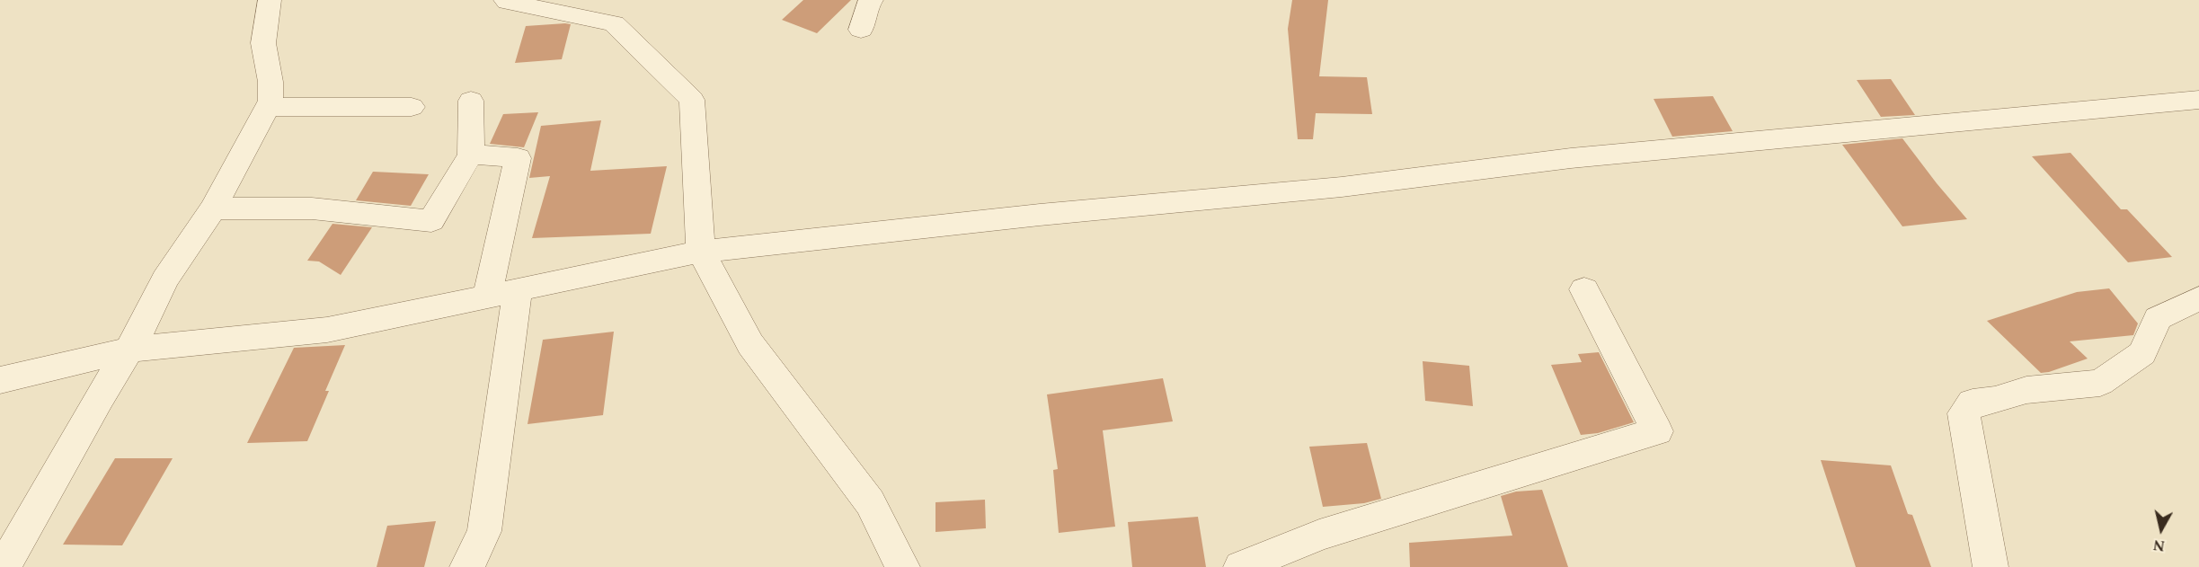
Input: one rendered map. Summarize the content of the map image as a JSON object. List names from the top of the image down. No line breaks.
{"north":"bottom"}
